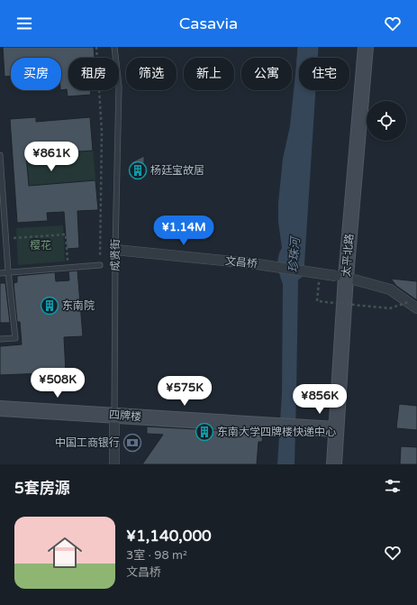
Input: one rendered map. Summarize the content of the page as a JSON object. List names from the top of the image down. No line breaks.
{"streets":{"main road":["太平北路","四牌楼"],"street":["成贤街","文昌桥"]},"crossings":[["成贤街","文昌桥"],["成贤街","四牌楼"],["太平北路","文昌桥"],["太平北路","四牌楼"]],"water":["珍珠河"],"parks":["樱花"],"places":{"building":["杨廷宝故居","东南院","东南大学四牌楼快递中心"],"bank":["中国工商银行"]},"page":{"header":"Casavia","chip":["买房","租房","筛选","新上","公寓","住宅"],"price":["¥861K","¥1.14M","¥508K","¥575K","¥856K"],"heading":"5套房源","list":[{"name":"¥1,140,000","note":"3室 · 98 m² · 文昌桥"}]}}
